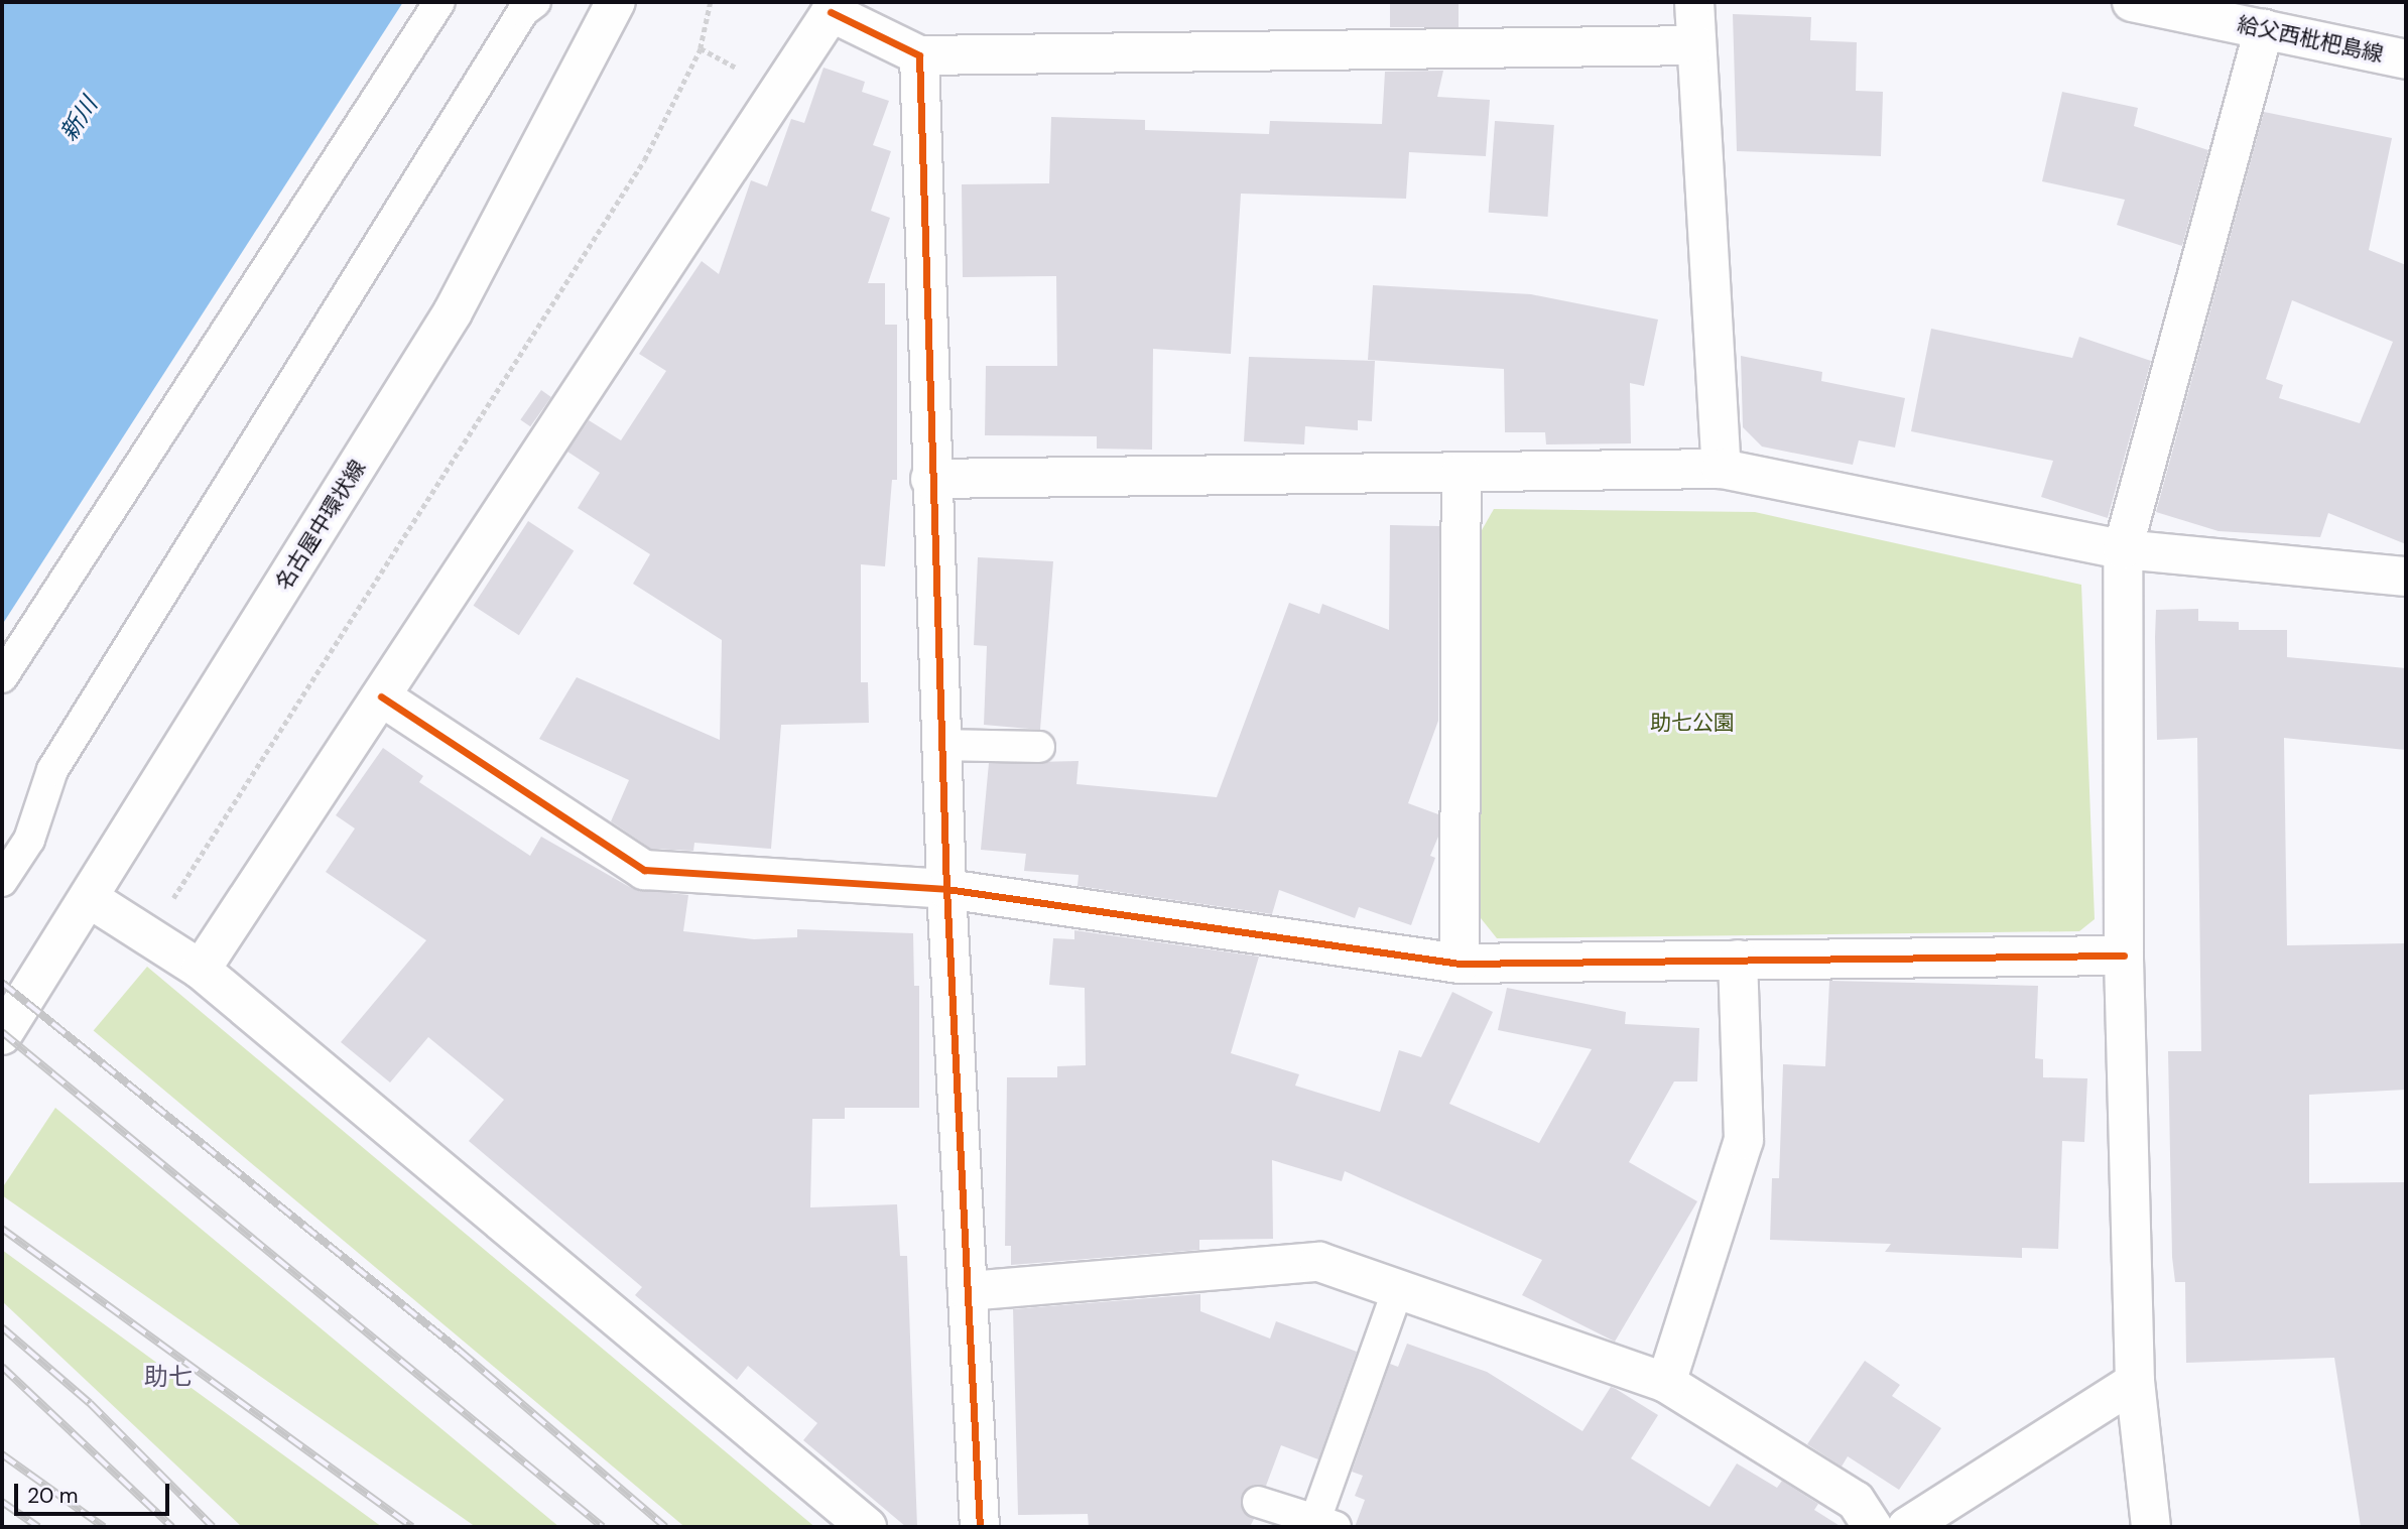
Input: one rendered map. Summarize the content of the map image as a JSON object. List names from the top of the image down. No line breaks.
{"streets":{"street":["給父西枇杷島線","名古屋中環状線"]},"districts":["助七"],"water":["新川"],"parks":["助七公園"],"scale_bar":"20 m"}
